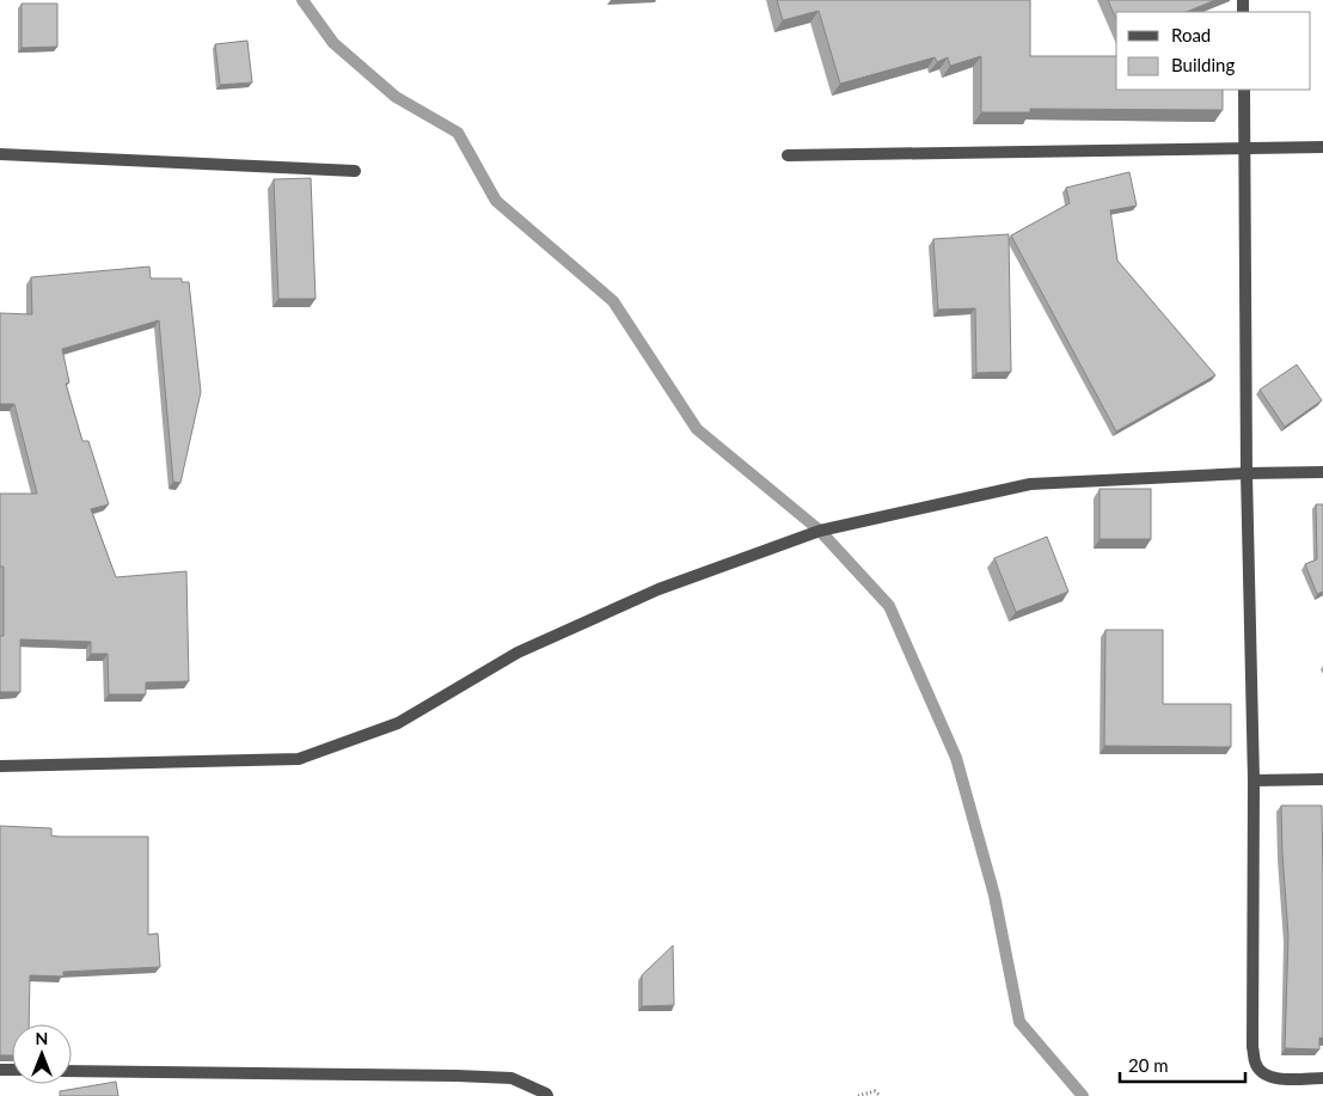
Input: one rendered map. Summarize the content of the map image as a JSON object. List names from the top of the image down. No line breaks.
{"legend":["Road","Building"],"scale_bar":"20 m","north":"top"}
